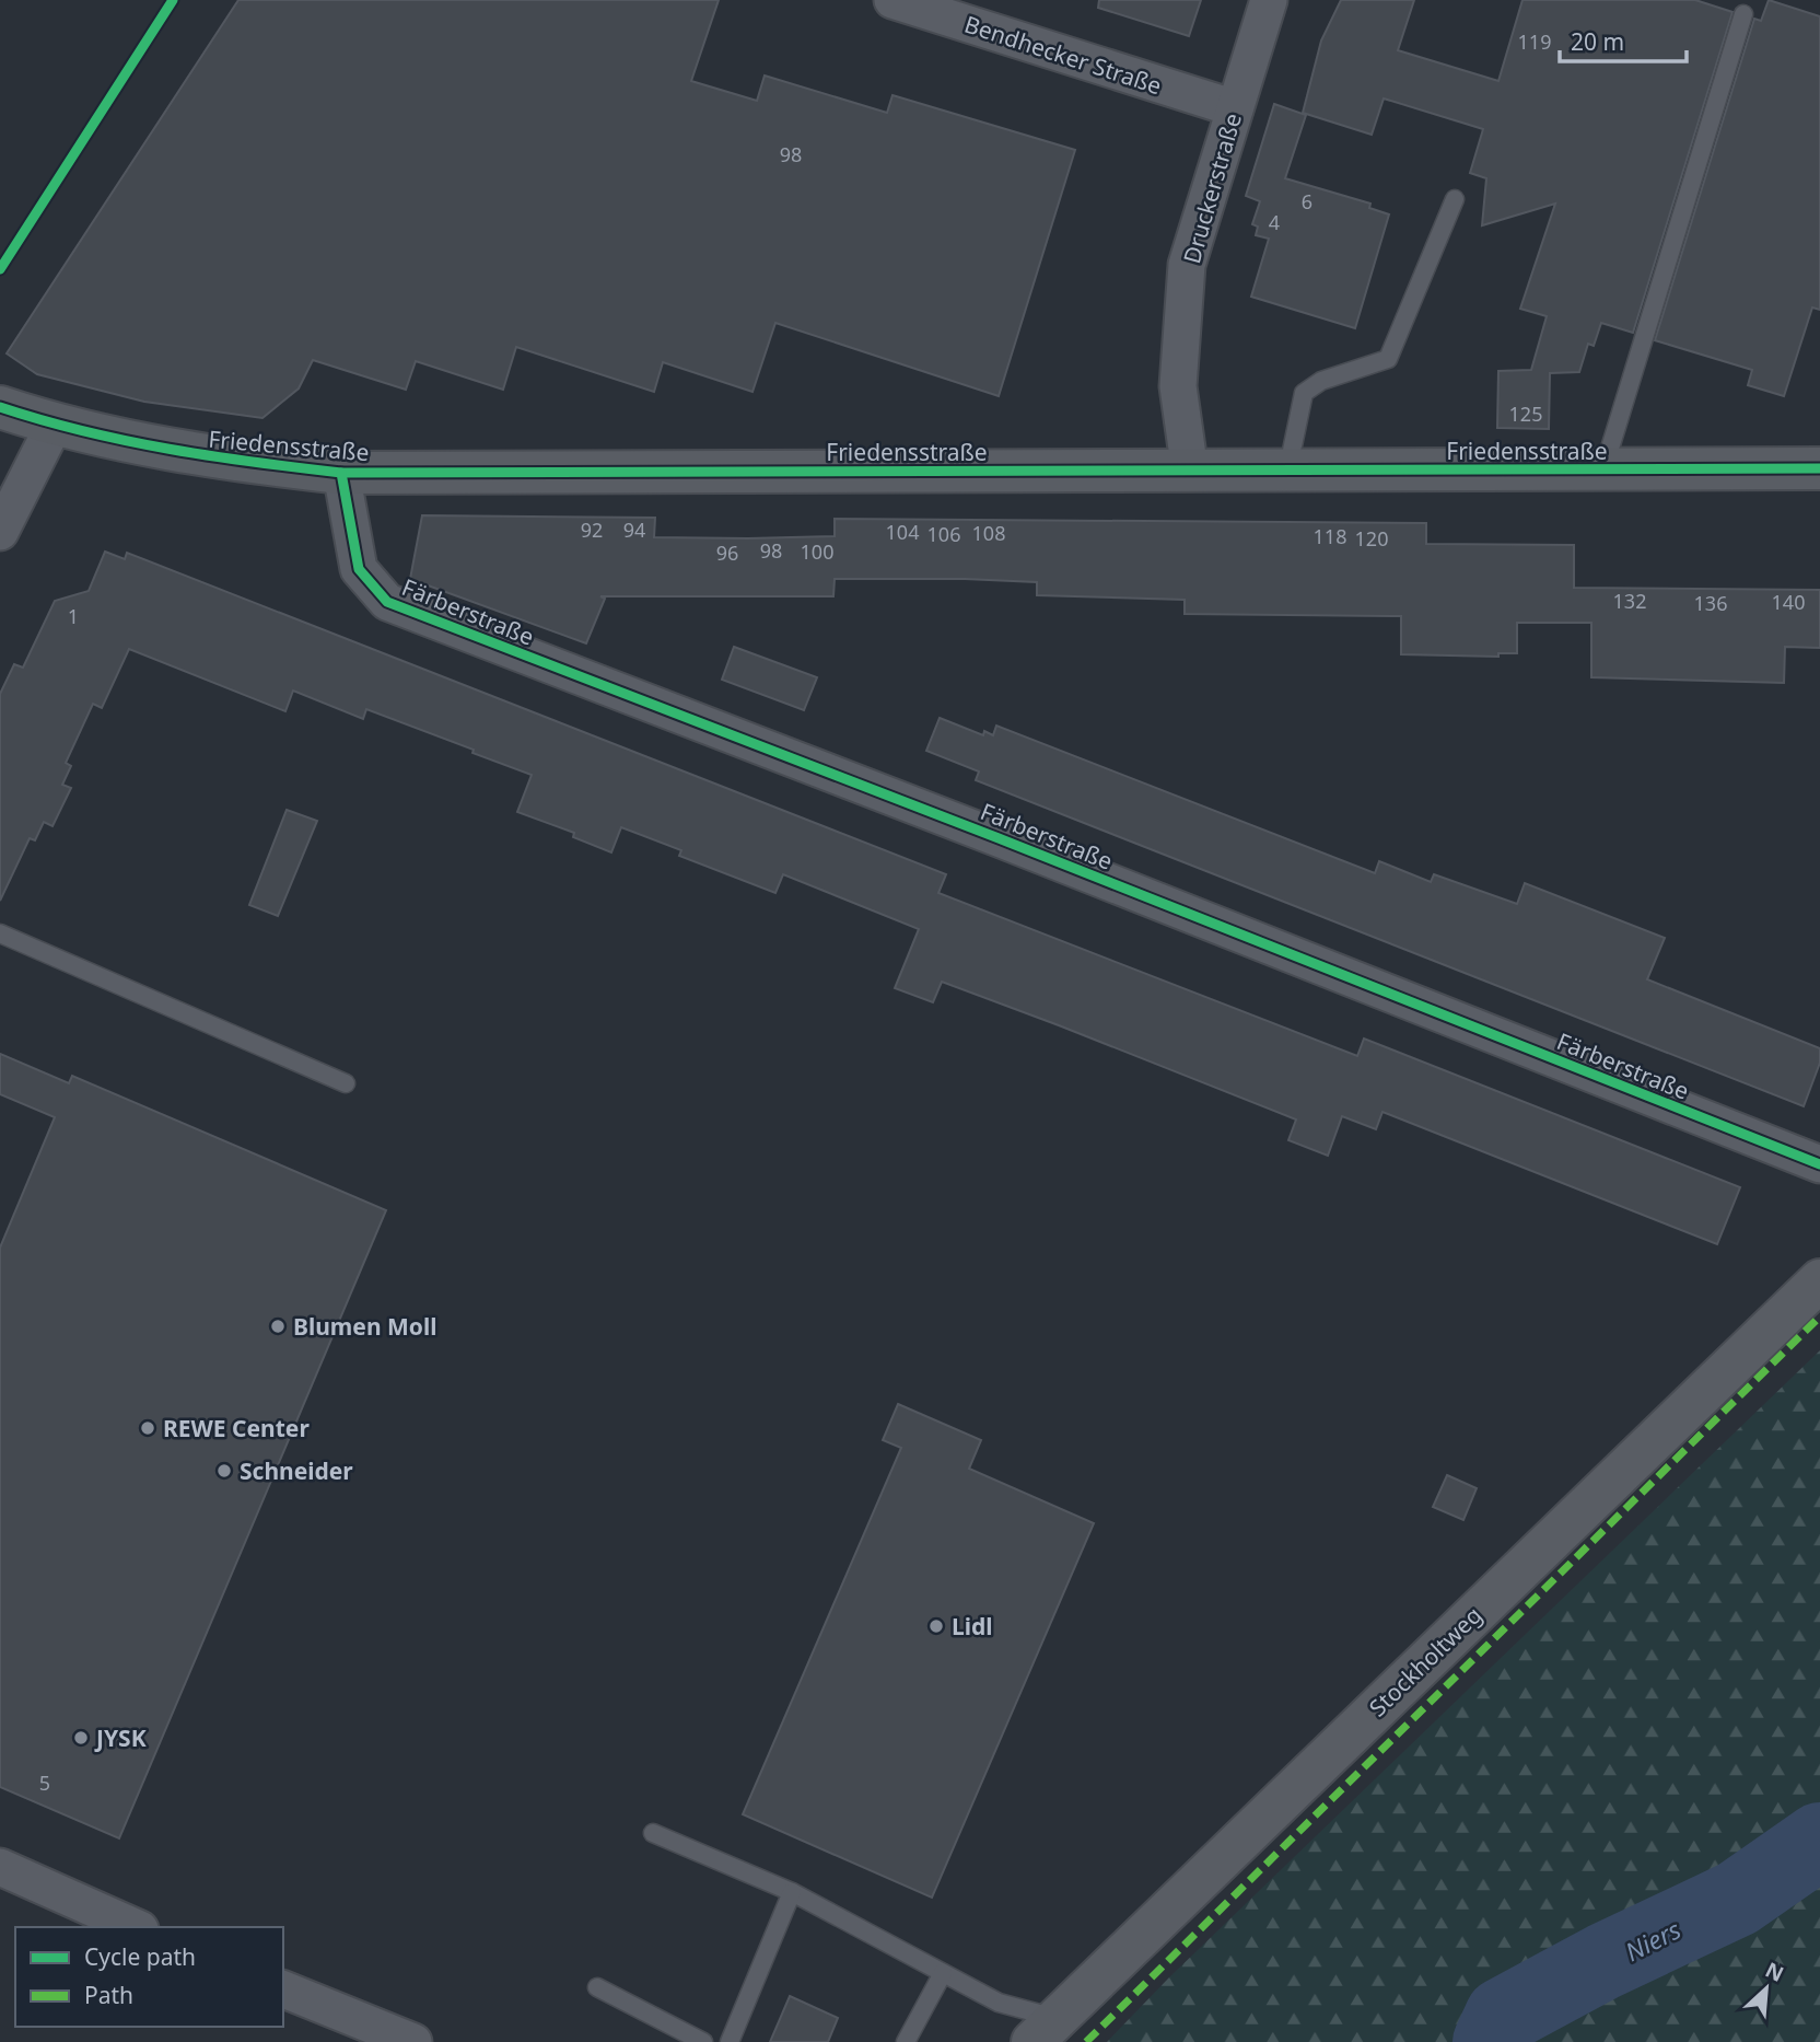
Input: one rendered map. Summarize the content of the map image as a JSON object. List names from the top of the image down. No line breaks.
{"streets":{"main road":["Friedensstraße","Stockholtweg"],"street":["Bendhecker Straße","Druckerstraße","Färberstraße"]},"crossings":[["Bendhecker Straße","Druckerstraße"],["Druckerstraße","Friedensstraße"],["Friedensstraße","Färberstraße"]],"water":["Niers"],"places":["Blumen Moll","REWE Center","Schneider","Lidl","JYSK"],"house_numbers":["119","98","6","4","125","92","94","104","108","106","118","120","98","100","96","132","140","136","1","5"],"legend":["Cycle path","Path"],"scale_bar":"20 m","north":"top right"}
